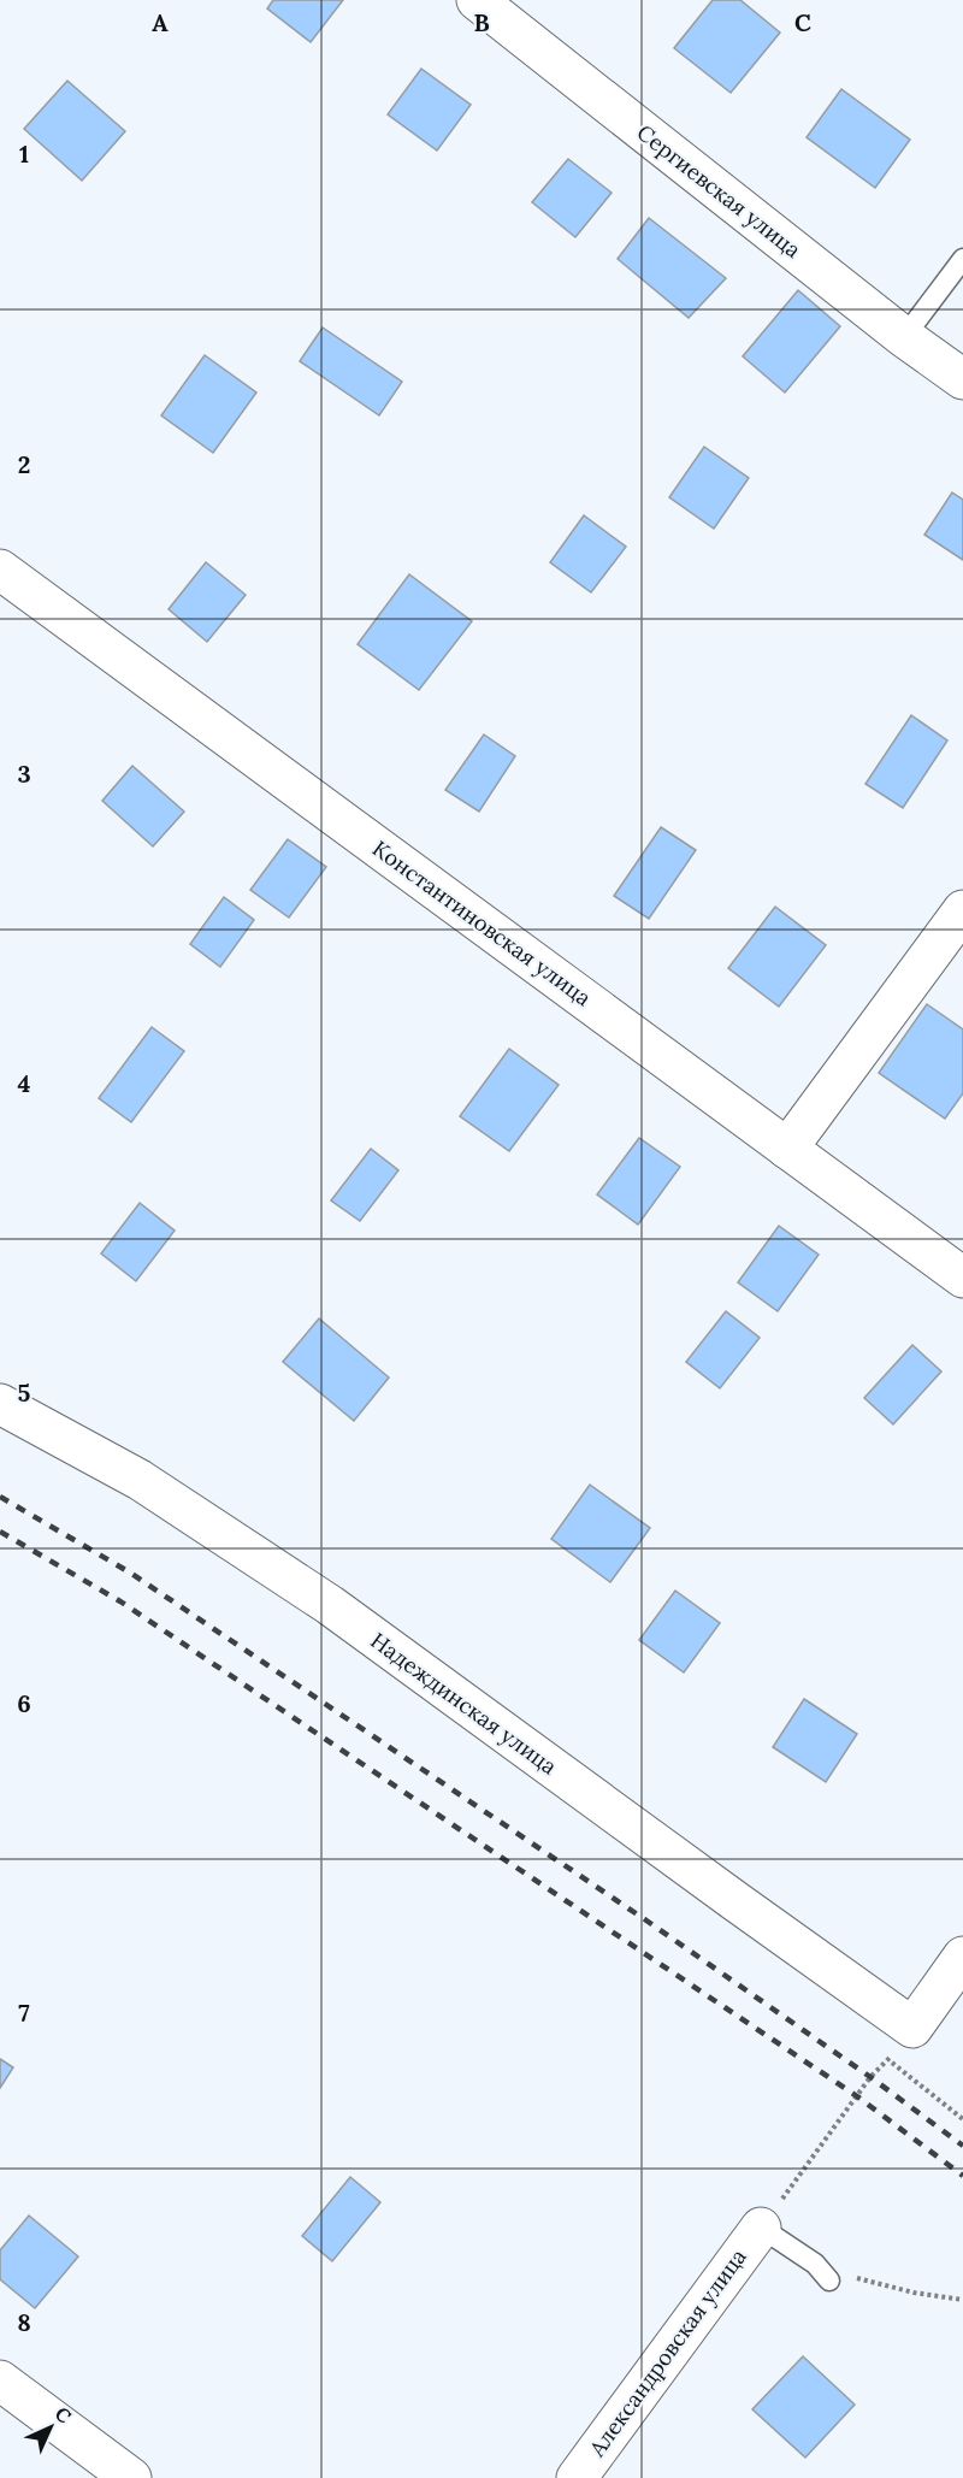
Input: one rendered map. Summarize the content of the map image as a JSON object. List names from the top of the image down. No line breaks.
{"streets":{"street":["Сергиевская улица","Константиновская улица","Надеждинская улица","Александровская улица"]},"north":"top right","grid":{"columns":["A","B","C"],"rows":["1","2","3","4","5","6","7","8"]}}
